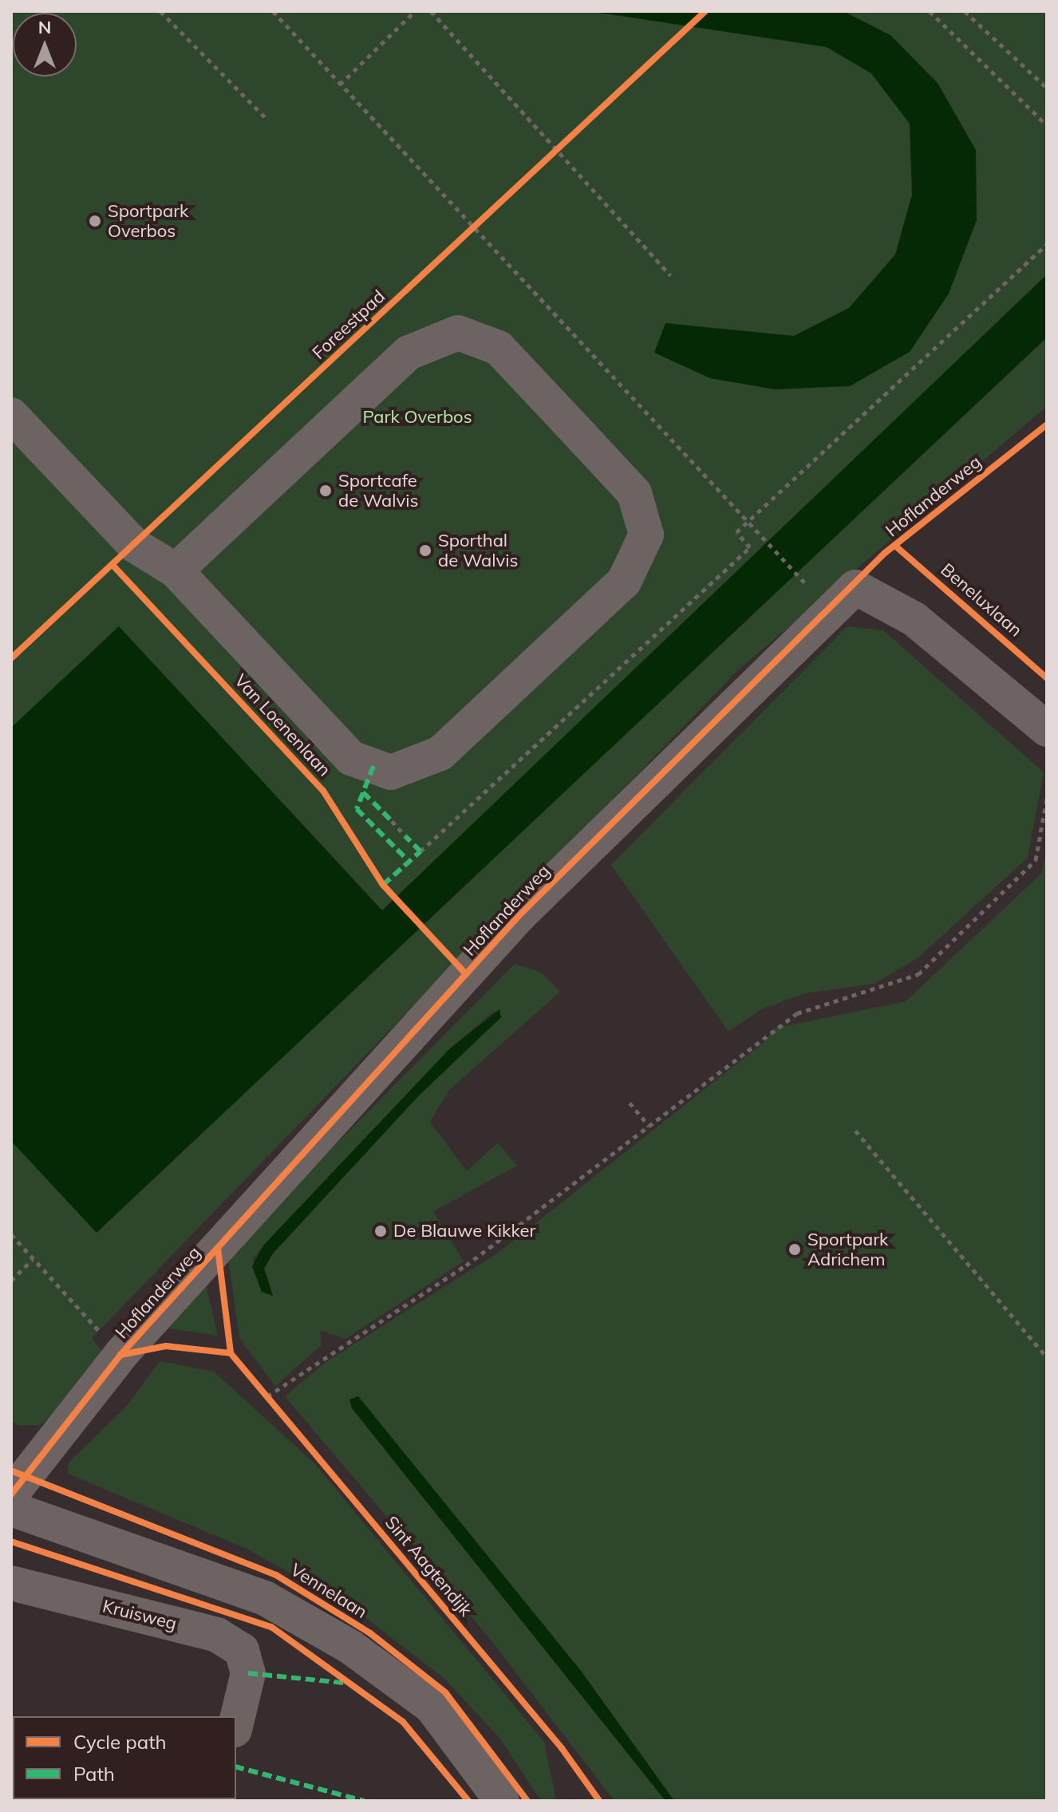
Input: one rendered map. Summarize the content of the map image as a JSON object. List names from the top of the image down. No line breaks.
{"streets":{"street":["Hoflanderweg","Van Loenenlaan","Vennelaan","Kruisweg"],"cycle path":["Foreestpad","Beneluxlaan","Sint Aagtendijk"]},"parks":["Park Overbos"],"places":["Sportpark Overbos","Sportcafe de Walvis","Sporthal de Walvis","De Blauwe Kikker","Sportpark Adrichem"],"legend":["Cycle path","Path"],"north":"top"}
